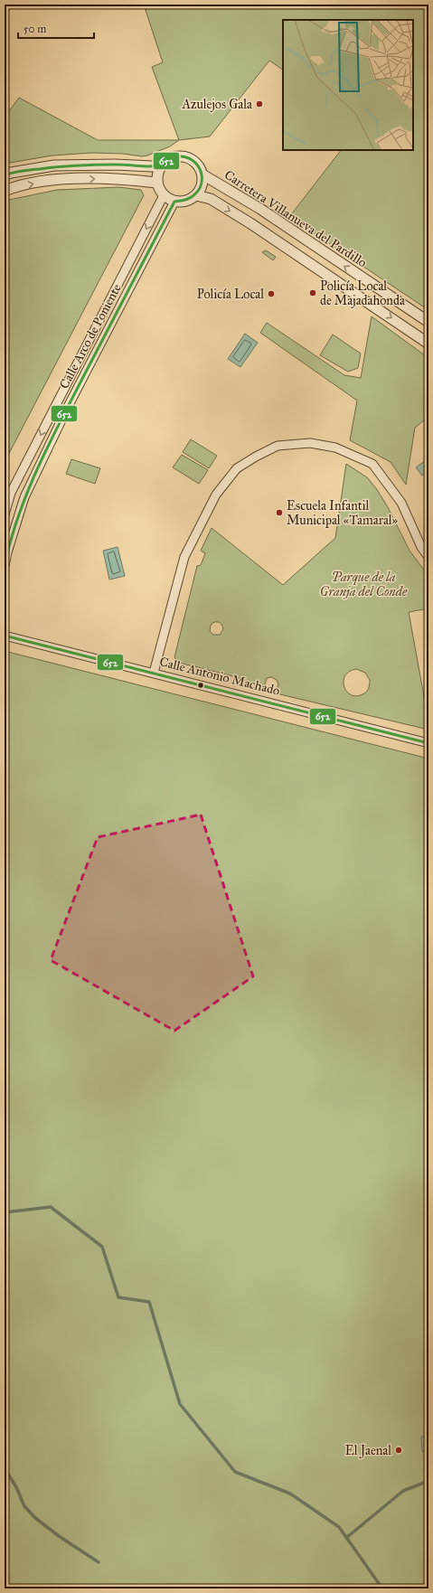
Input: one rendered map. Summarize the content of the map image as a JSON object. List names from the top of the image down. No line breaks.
{"streets":{"street":["Carretera Villanueva del Pardillo","Calle Arco de Poniente","Calle Antonio Machado"]},"crossings":[["Carretera Villanueva del Pardillo","Calle Arco de Poniente"]],"parks":["Parque de la Granja del Conde"],"places":["Azulejos Gala","Policía Local de Majadahonda","Policía Local","Escuela Infantil Municipal «Tamaral»","El Jaenal"],"lines":["transit line 652"],"scale_bar":"50 m"}
